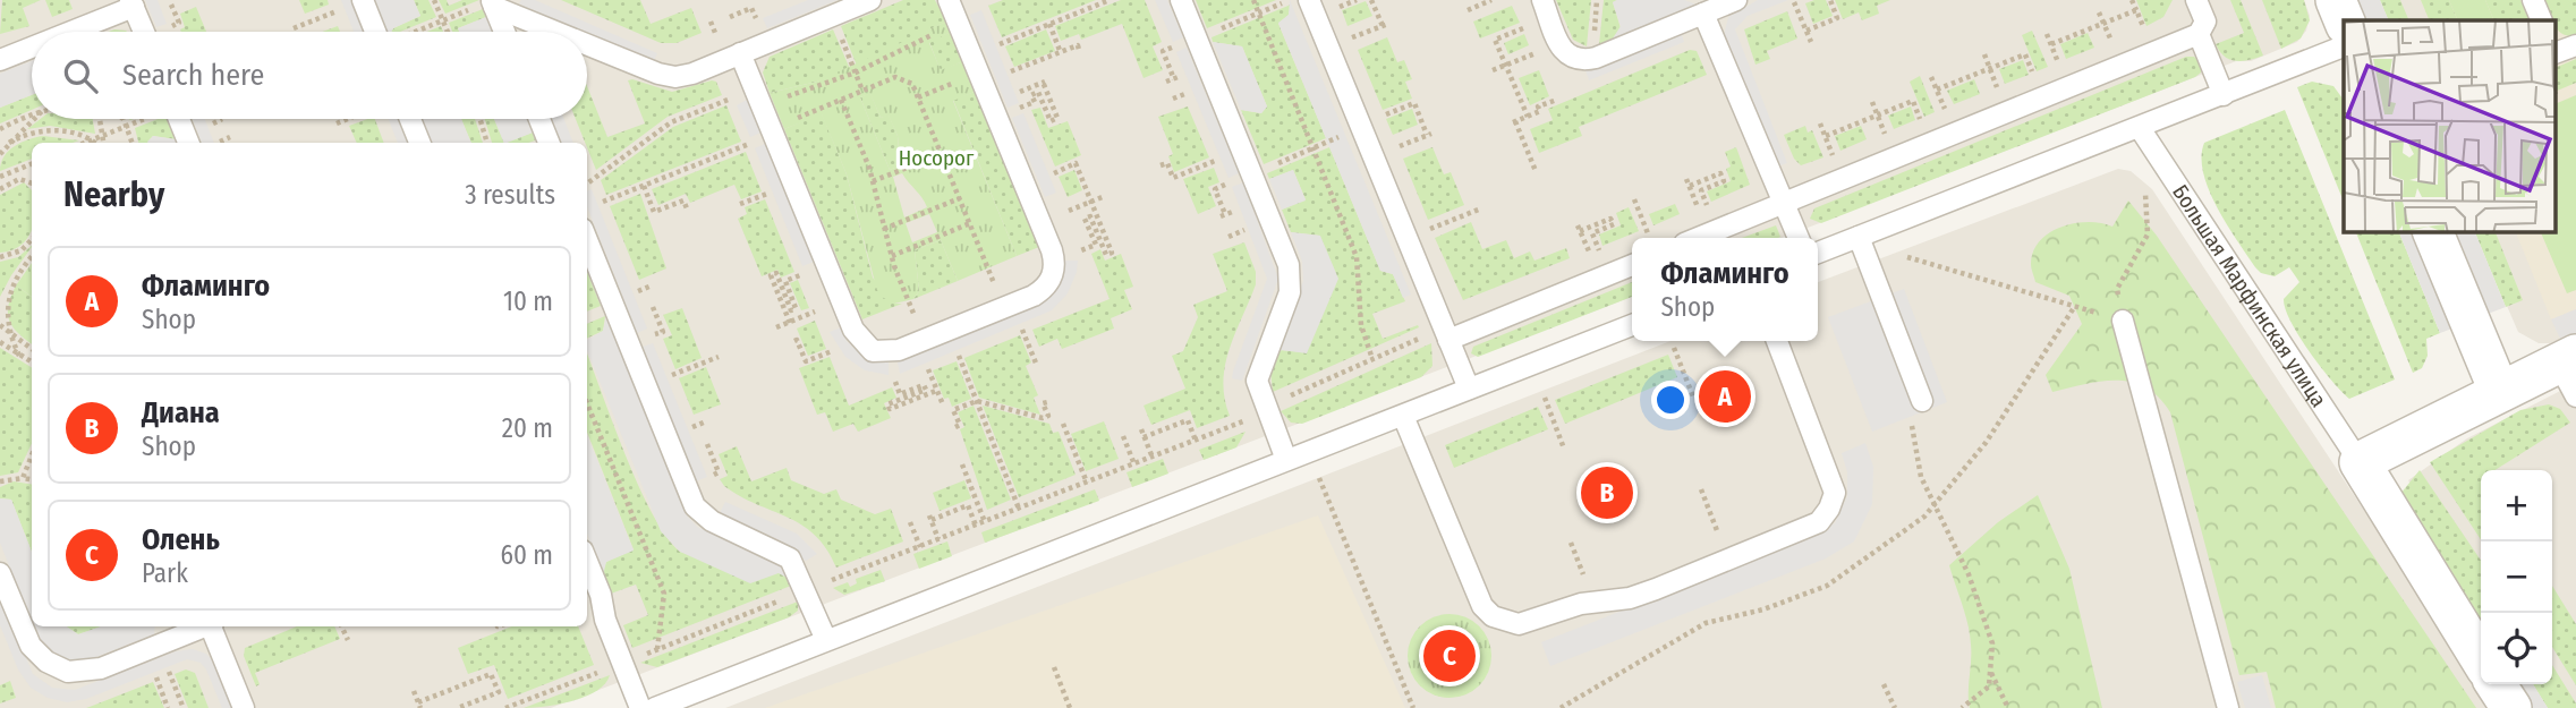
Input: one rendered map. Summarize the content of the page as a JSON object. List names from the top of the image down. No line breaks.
{"streets":{"street":["Большая Марфинская улица"]},"parks":["Носорог"],"page":{"search":"Search here","heading":["Nearby","3 results"],"popup":["Фламинго","Shop"],"list":[{"mark":"A","name":"Фламинго","note":"Shop","value":"10 m"},{"mark":"B","name":"Диана","note":"Shop","value":"20 m"},{"mark":"C","name":"Олень","note":"Park","value":"60 m"}],"pins":["A","B","C"],"map_buttons":["+","−"]}}
